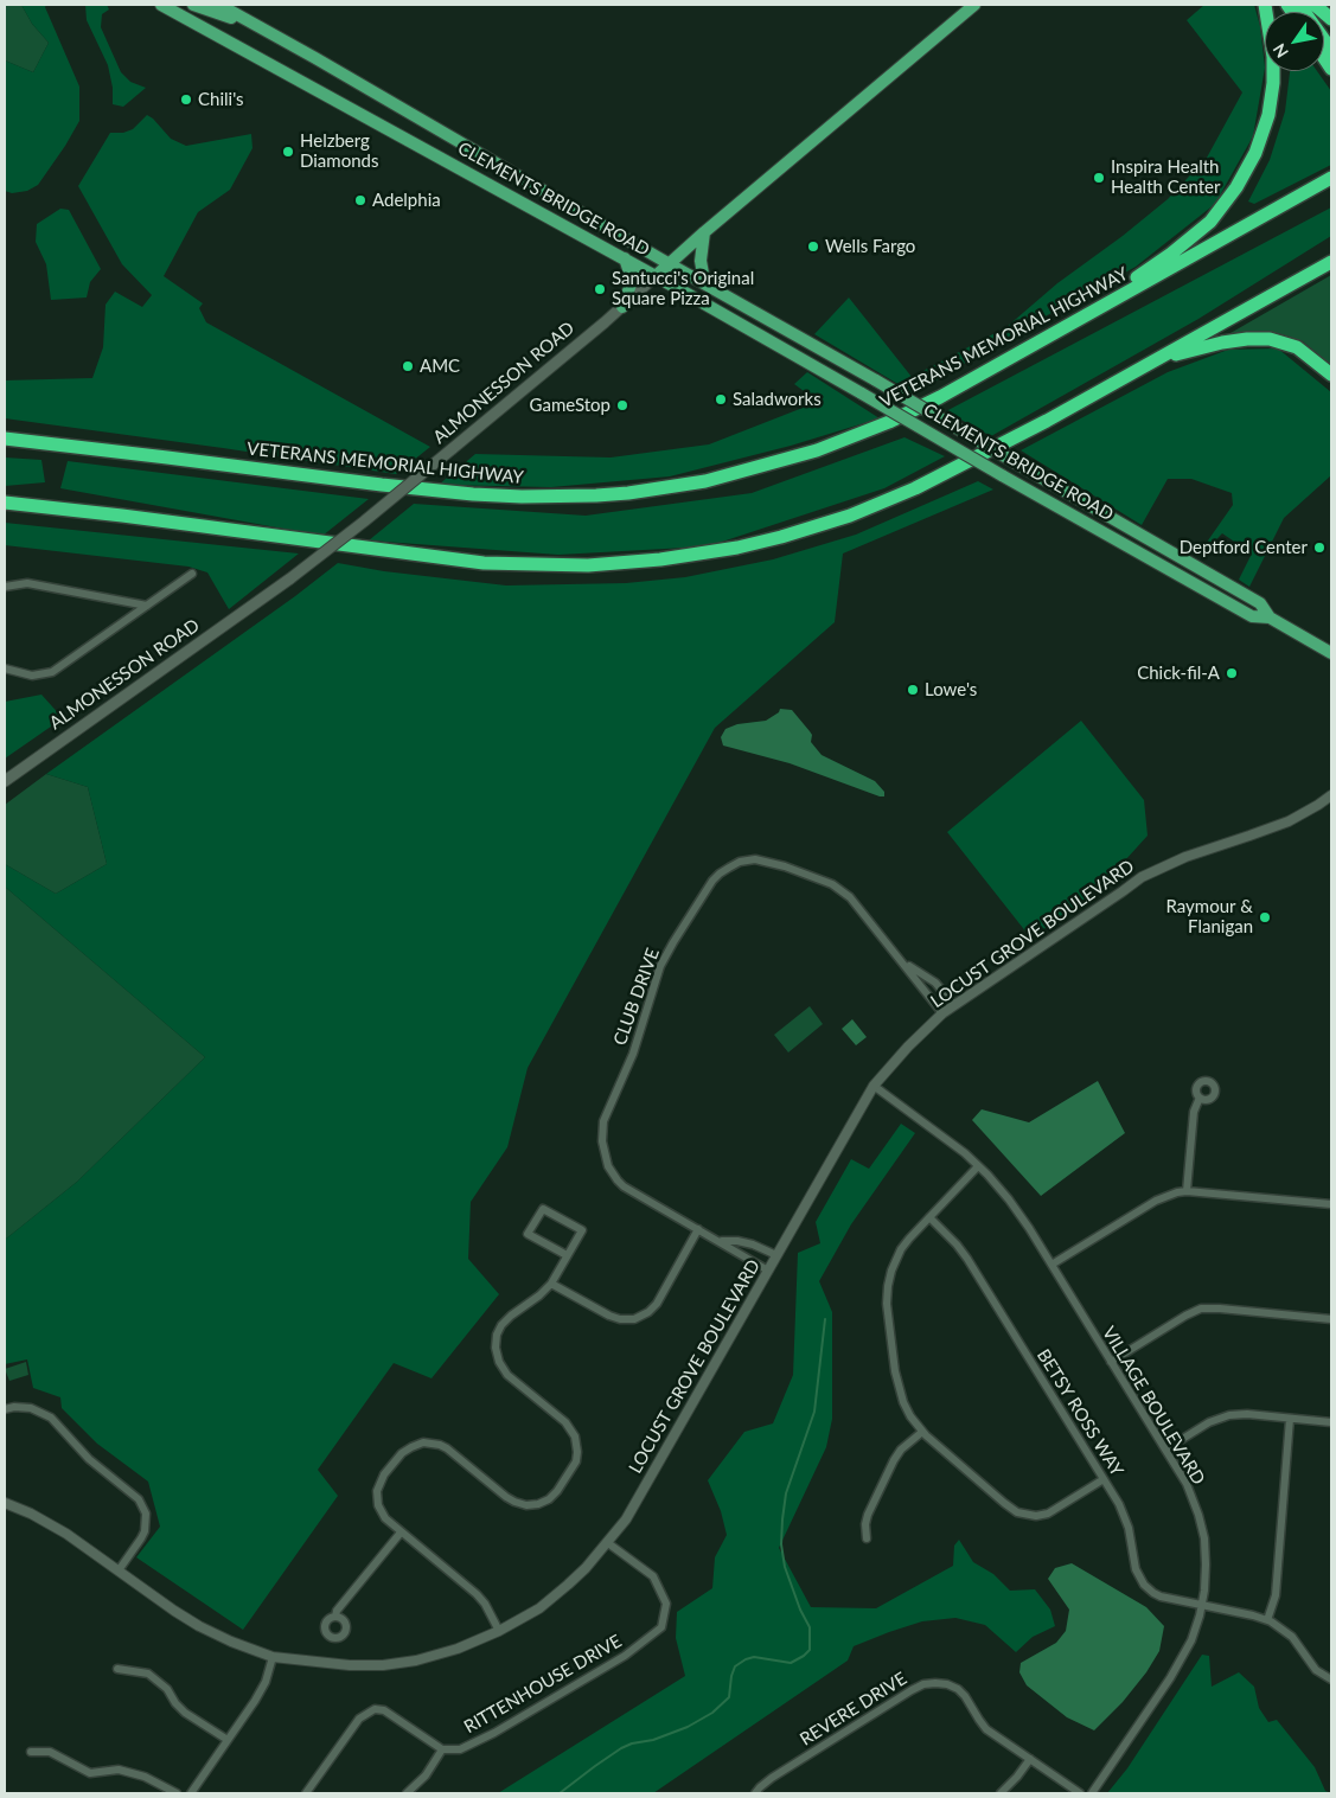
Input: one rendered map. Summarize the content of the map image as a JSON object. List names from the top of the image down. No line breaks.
{"streets":{"highway":["VETERANS MEMORIAL HIGHWAY"],"main road":["CLEMENTS BRIDGE ROAD","ALMONESSON ROAD"],"street":["LOCUST GROVE BOULEVARD","CLUB DRIVE","VILLAGE BOULEVARD","BETSY ROSS WAY","RITTENHOUSE DRIVE","REVERE DRIVE"]},"crossings":[["CLEMENTS BRIDGE ROAD","ALMONESSON ROAD"],["LOCUST GROVE BOULEVARD","CLUB DRIVE"],["LOCUST GROVE BOULEVARD","VILLAGE BOULEVARD"],["LOCUST GROVE BOULEVARD","RITTENHOUSE DRIVE"],["VILLAGE BOULEVARD","BETSY ROSS WAY"]],"places":["Chili's","Helzberg Diamonds","Inspira Health Health Center","Adelphia","Wells Fargo","Santucci's Original Square Pizza","AMC","Saladworks","GameStop","Deptford Center","Chick-fil-A","Lowe's","Raymour & Flanigan"],"north":"bottom left"}
